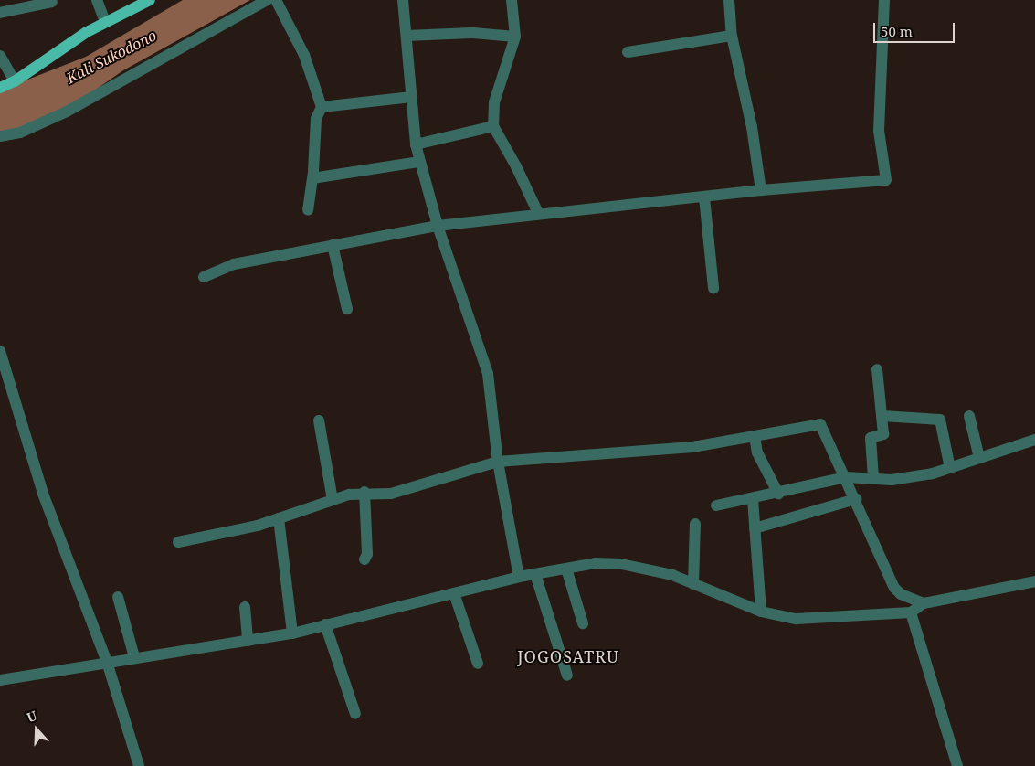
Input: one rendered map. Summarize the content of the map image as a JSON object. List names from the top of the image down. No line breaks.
{"districts":["JOGOSATRU"],"water":["Kali Sukodono"],"scale_bar":"50 m","north":"top"}
